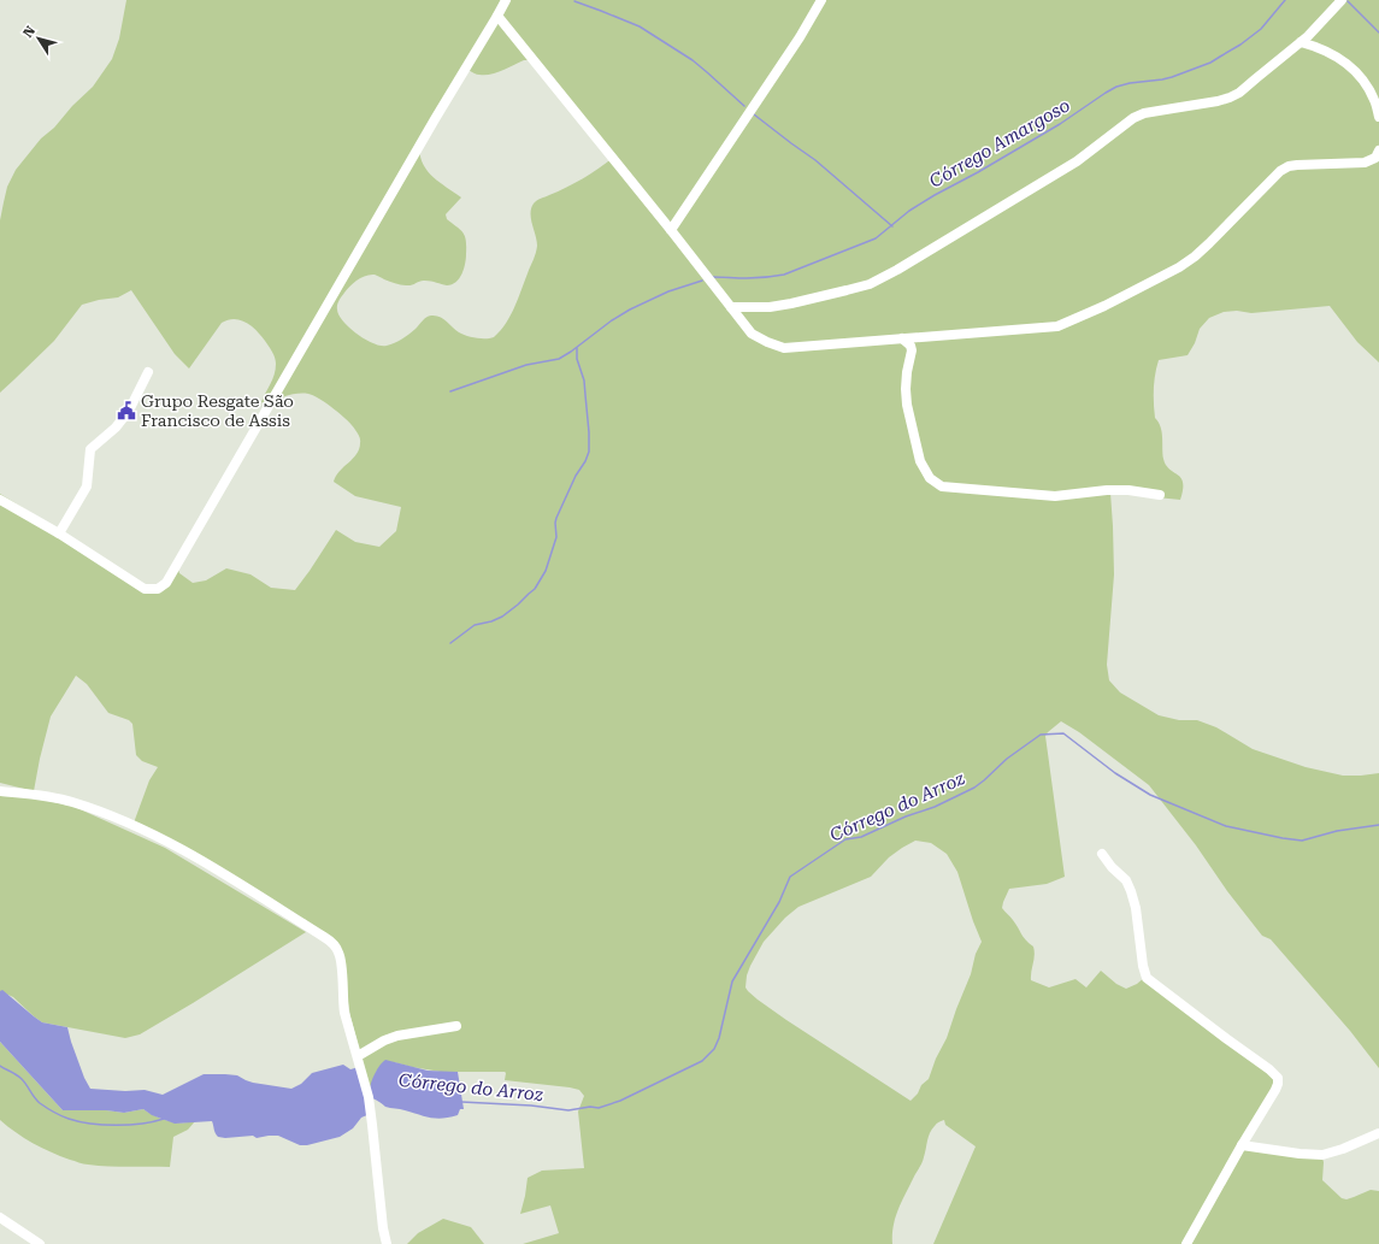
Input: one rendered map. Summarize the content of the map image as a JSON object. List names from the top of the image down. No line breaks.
{"water":["Córrego Amargoso","Córrego do Arroz"],"places":{"public building":["Grupo Resgate São Francisco de Assis"]},"north":"top left"}
